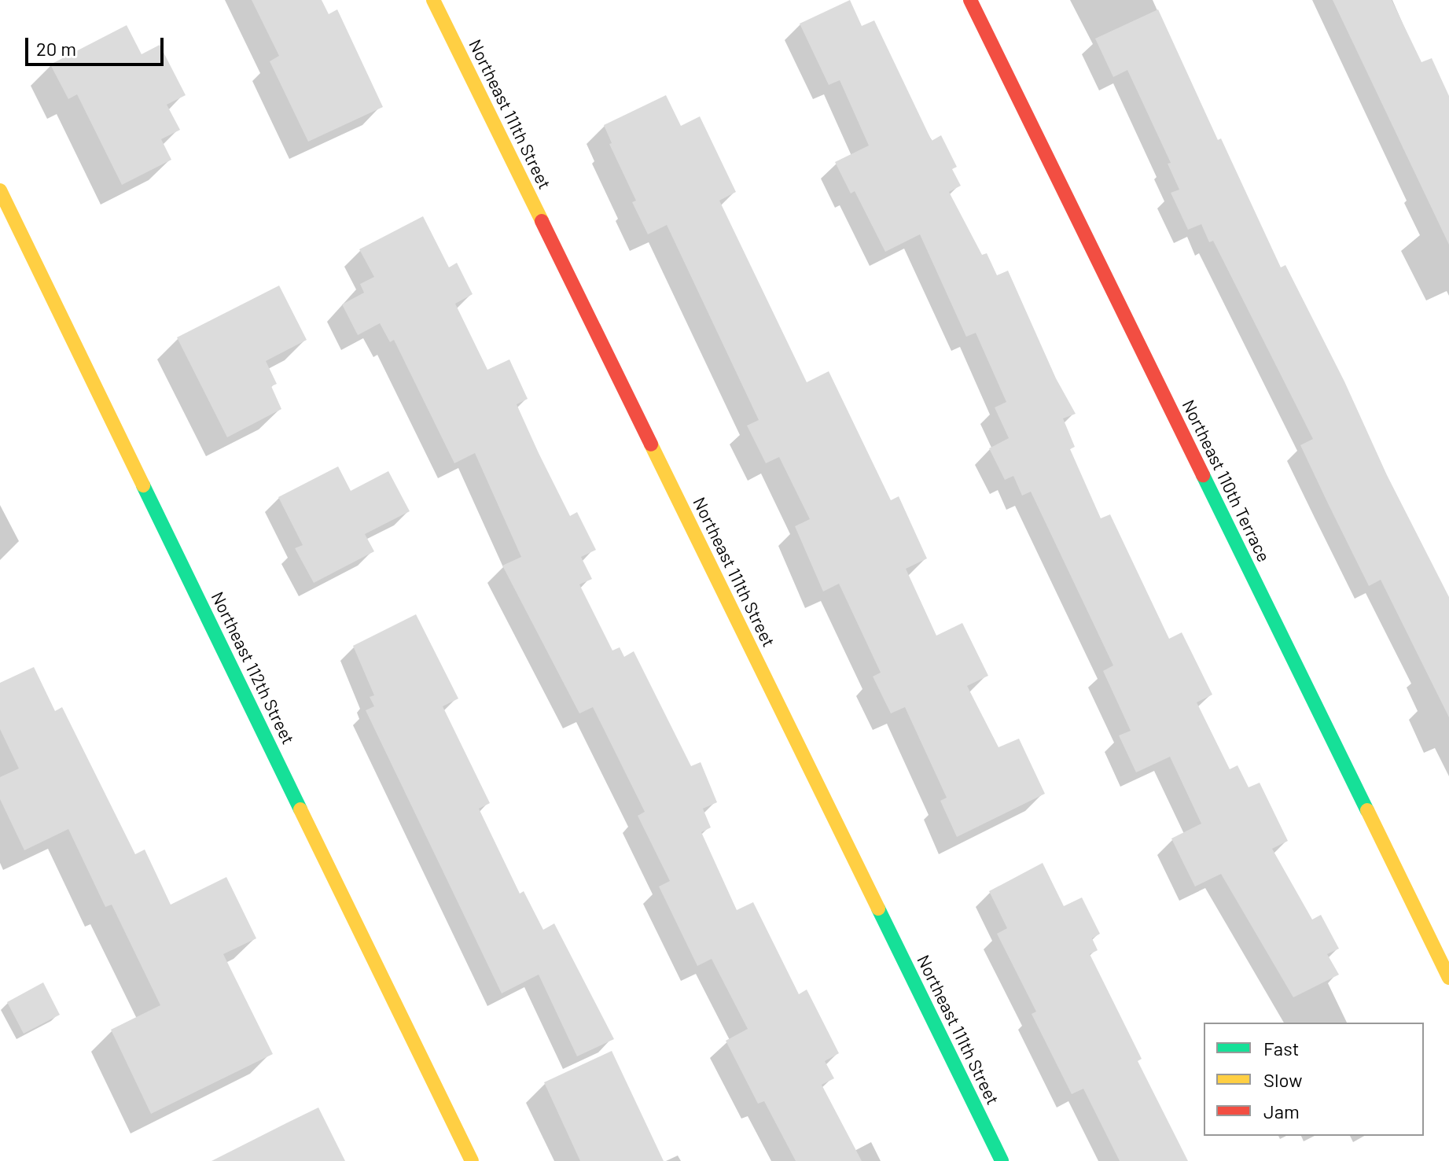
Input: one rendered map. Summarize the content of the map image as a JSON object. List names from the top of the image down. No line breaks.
{"streets":{"street":["Northeast 111th Street","Northeast 110th Terrace","Northeast 112th Street"]},"legend":["Fast","Slow","Jam"],"scale_bar":"20 m"}
